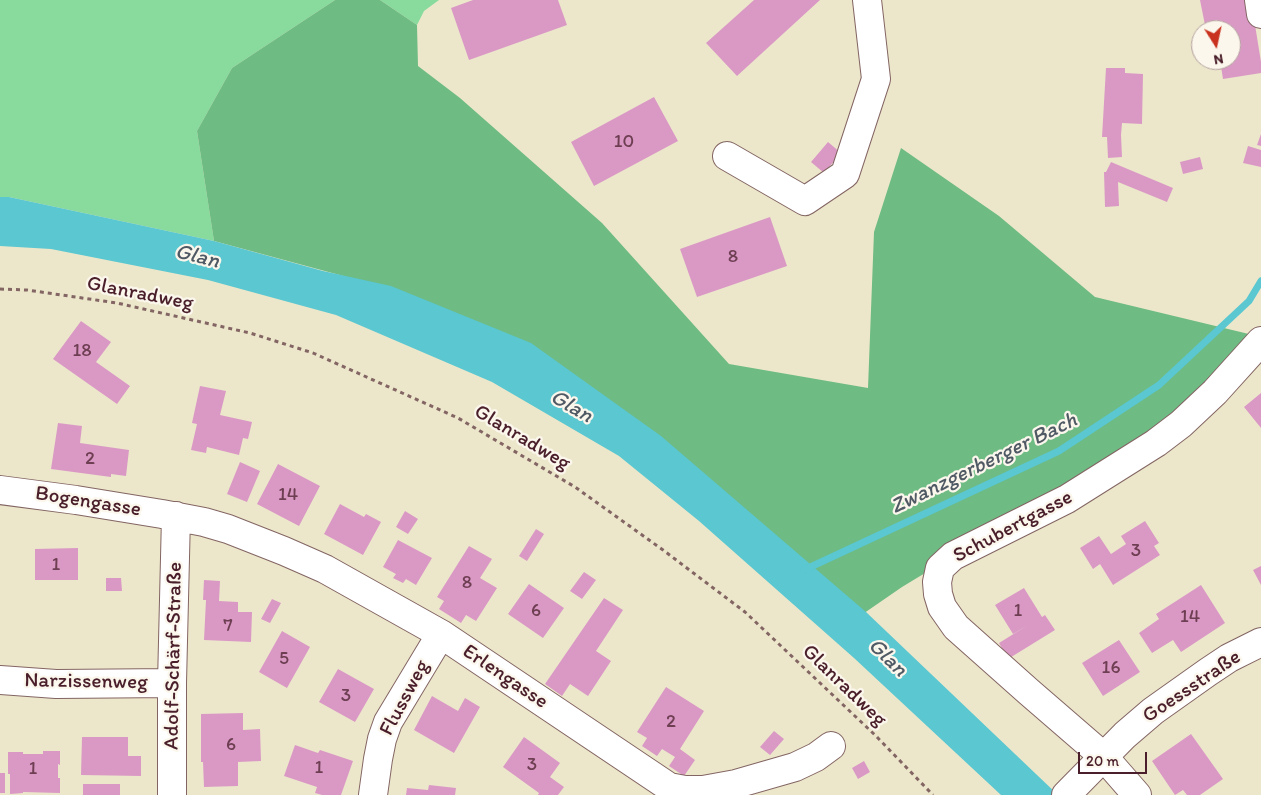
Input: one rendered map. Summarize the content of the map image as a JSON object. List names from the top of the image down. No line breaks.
{"streets":{"street":["Bogengasse","Schubertgasse","Adolf-Schärf-Straße","Erlengasse","Narzissenweg","Goessstraße","Flussweg"],"path":["Glanradweg"]},"crossings":[["Bogengasse","Adolf-Schärf-Straße"],["Bogengasse","Erlengasse"],["Schubertgasse","Goessstraße"],["Adolf-Schärf-Straße","Erlengasse"],["Adolf-Schärf-Straße","Narzissenweg"],["Erlengasse","Flussweg"]],"water":["Glan","Zwanzgerberger Bach"],"house_numbers":["10","8","18","2","14","3","1","8","6","1","14","7","5","16","3","2","6","3","1","1"],"scale_bar":"20 m","north":"bottom"}
